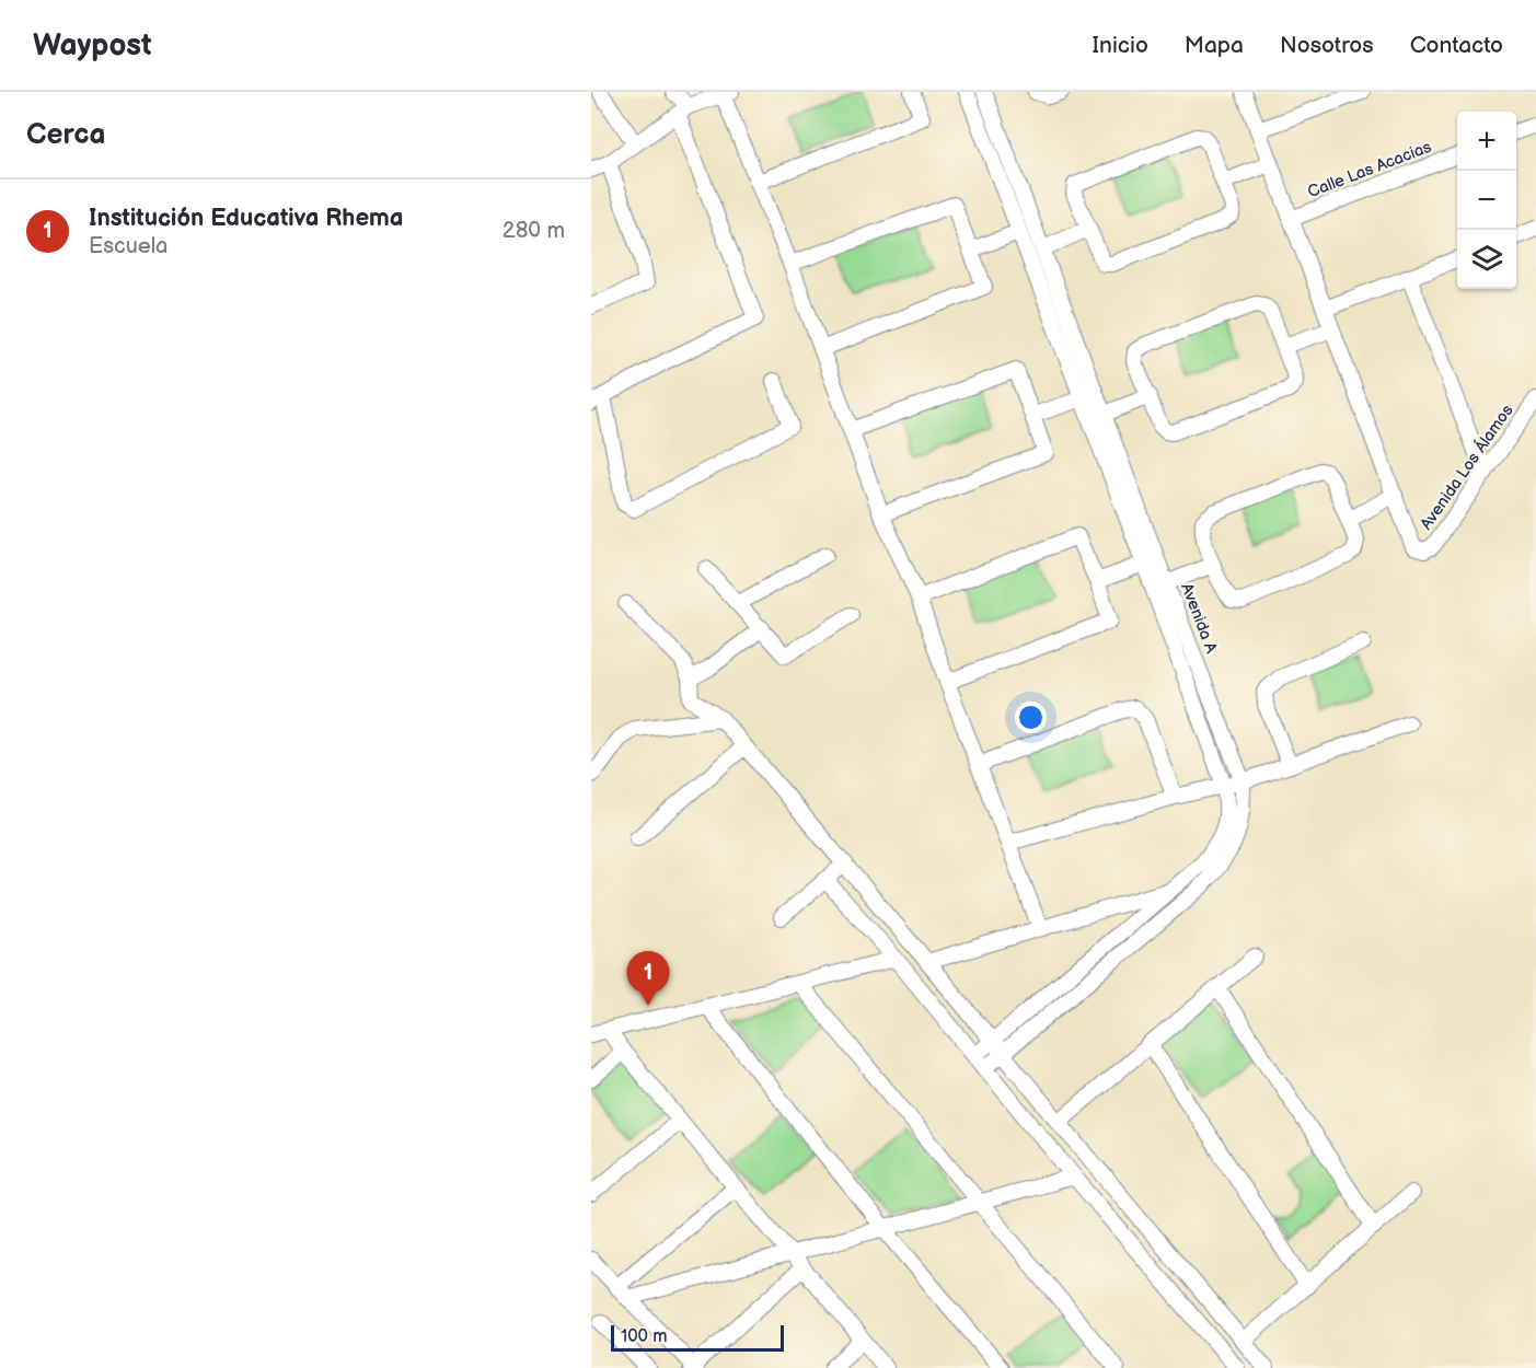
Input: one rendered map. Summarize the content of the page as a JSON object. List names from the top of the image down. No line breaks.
{"streets":{"street":["Calle Las Acacias","Avenida Los Álamos","Avenida A"]},"scale_bar":"100 m","page":{"header":"Waypost","nav":["Inicio","Mapa","Nosotros","Contacto"],"heading":"Cerca","map_buttons":["+","−"],"list":[{"mark":"1","name":"Institución Educativa Rhema","note":"Escuela","value":"280 m"}],"pins":"1","scale":"100 m"}}
